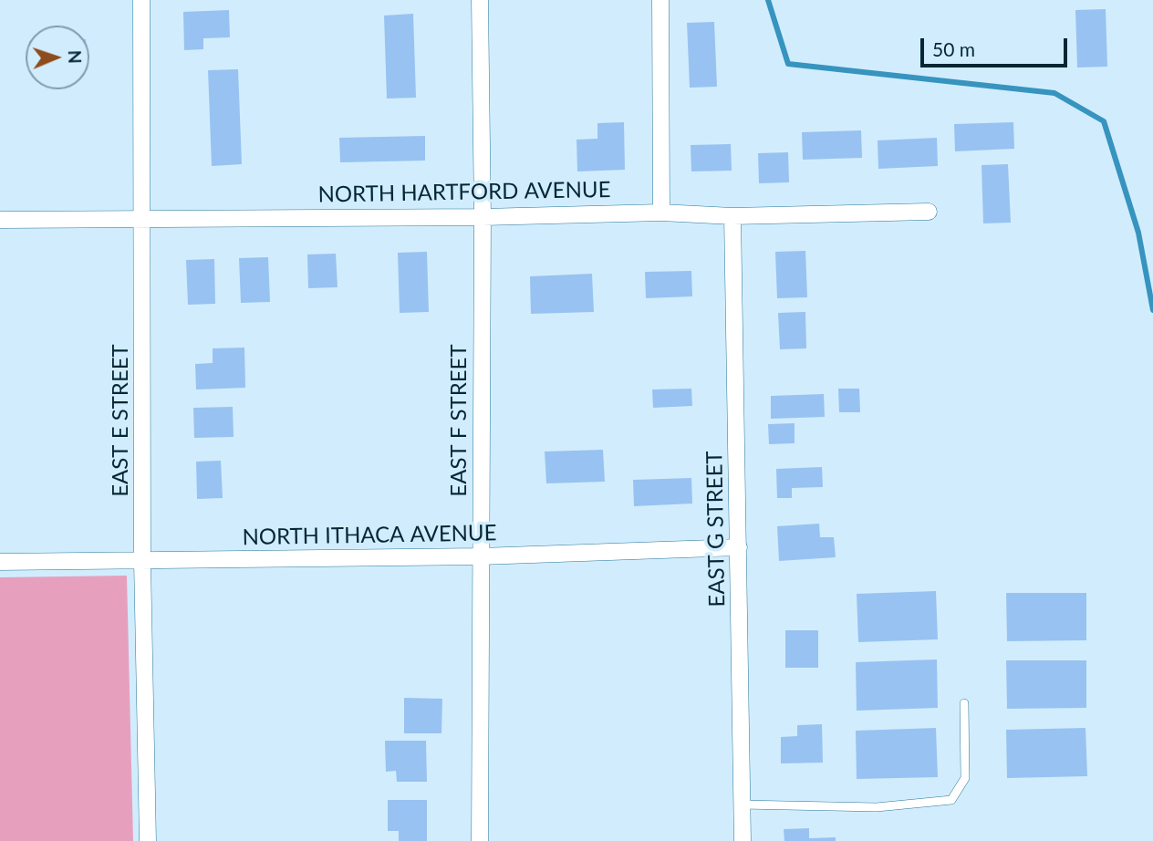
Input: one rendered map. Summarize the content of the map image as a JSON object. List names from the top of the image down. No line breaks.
{"streets":{"street":["NORTH HARTFORD AVENUE","EAST E STREET","EAST F STREET","EAST G STREET","NORTH ITHACA AVENUE"]},"crossings":[["NORTH HARTFORD AVENUE","EAST E STREET"],["NORTH HARTFORD AVENUE","EAST F STREET"],["NORTH HARTFORD AVENUE","EAST G STREET"],["EAST E STREET","NORTH ITHACA AVENUE"],["EAST F STREET","NORTH ITHACA AVENUE"],["EAST G STREET","NORTH ITHACA AVENUE"]],"scale_bar":"50 m","north":"right"}
